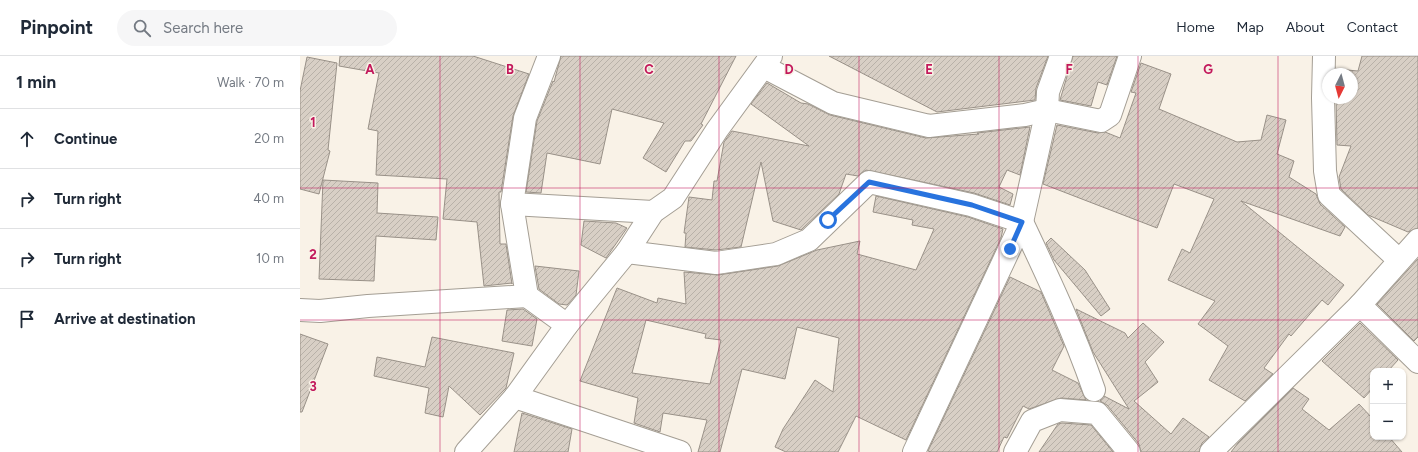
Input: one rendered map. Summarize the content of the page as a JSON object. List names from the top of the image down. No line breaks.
{"north":"bottom","page":{"header":"Pinpoint","search":"Search here","nav":["Home","Map","About","Contact"],"heading":["1 min","Walk · 70 m"],"list":[["Continue","20 m"],["Turn right","40 m"],["Turn right","10 m"],"Arrive at destination"],"map_buttons":["+","−"]},"grid":{"columns":["A","B","C","D","E","F","G"],"rows":["1","2","3"]}}
